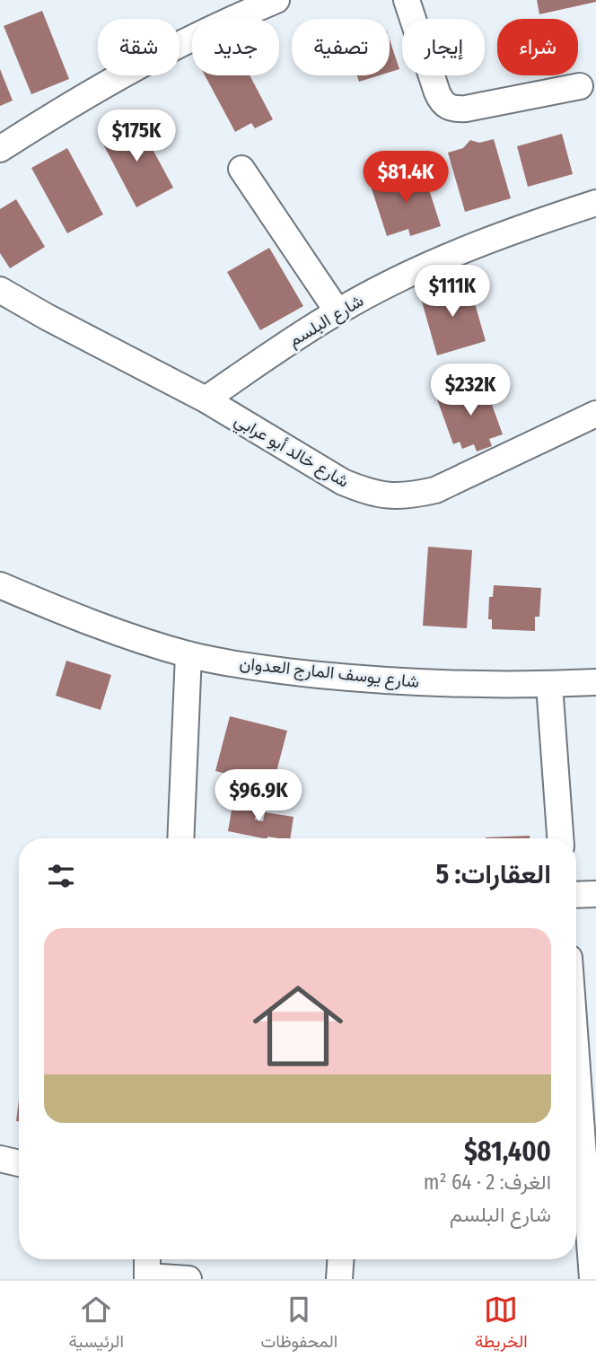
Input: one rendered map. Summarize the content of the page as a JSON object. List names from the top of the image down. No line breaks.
{"streets":{"street":["شارع البلسم","شارع خالد أبو عرابي","شارع يوسف المارج العدوان"]},"crossings":[["شارع البلسم","شارع خالد أبو عرابي"]],"page":{"chip":["شراء","إيجار","تصفية","جديد","شقة"],"price":["$175K","$81.4K","$111K","$232K","$96.9K"],"heading":"العقارات: 5","list":[{"name":"$81,400","note":"الغرف: 2 · 64 m² · شارع البلسم"}],"tabs":["الخريطة","المحفوظات","الرئيسية"]}}
